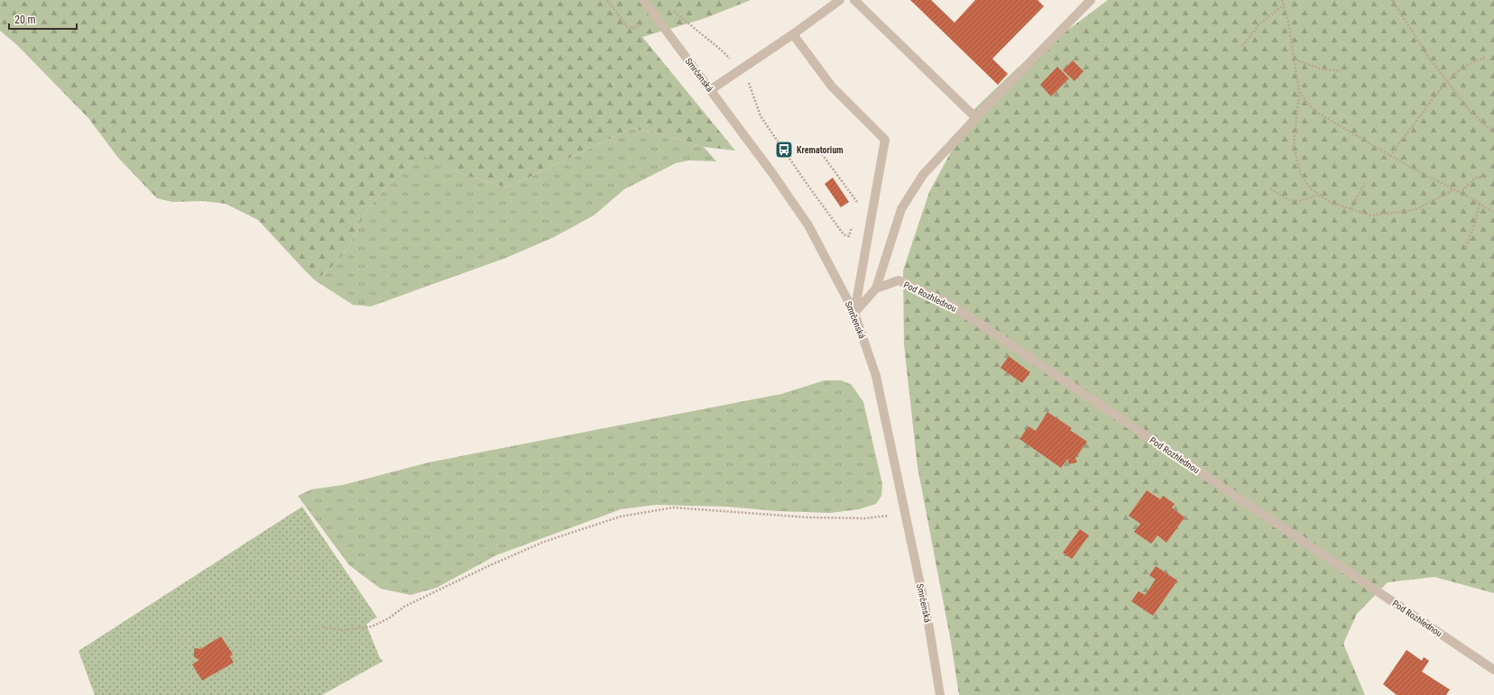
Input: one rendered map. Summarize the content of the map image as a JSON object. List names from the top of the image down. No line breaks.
{"streets":{"street":["Smrčenská","Pod Rozhlednou"]},"crossings":[["Smrčenská","Pod Rozhlednou"]],"places":{"bus stop":["Krematorium"]},"scale_bar":"20 m"}
